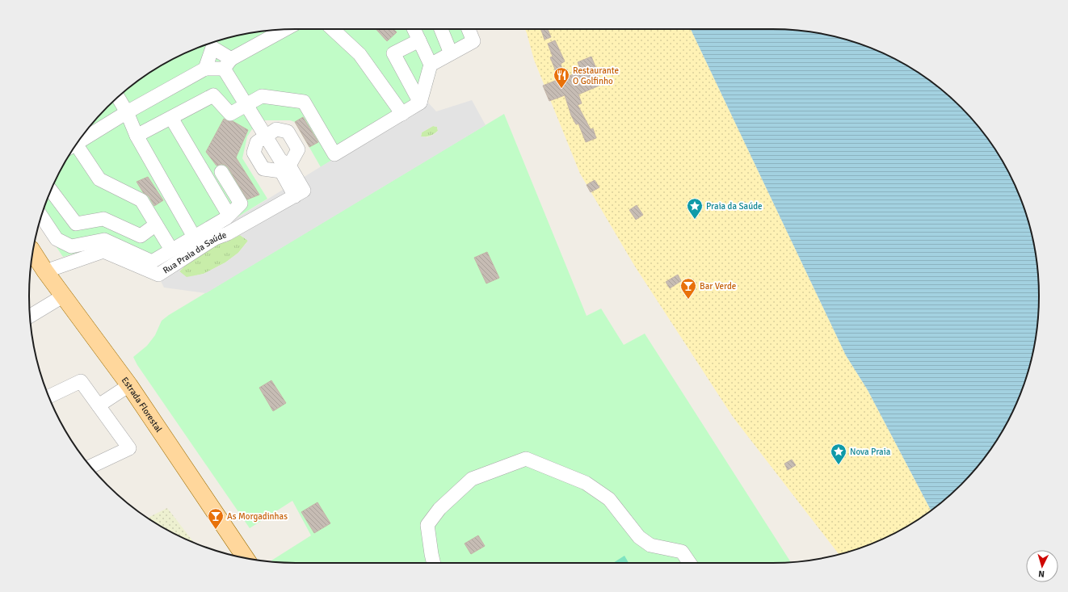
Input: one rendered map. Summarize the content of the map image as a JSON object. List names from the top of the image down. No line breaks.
{"streets":{"main road":["Estrada Florestal"],"street":["Rua Praia da Saúde"]},"crossings":[["Rua Praia da Saúde","Estrada Florestal"]],"places":{"restaurant":["Restaurante O Golfinho"],"place":["Praia da Saúde","Nova Praia"],"bar":["Bar Verde","As Morgadinhas"]},"north":"bottom"}
